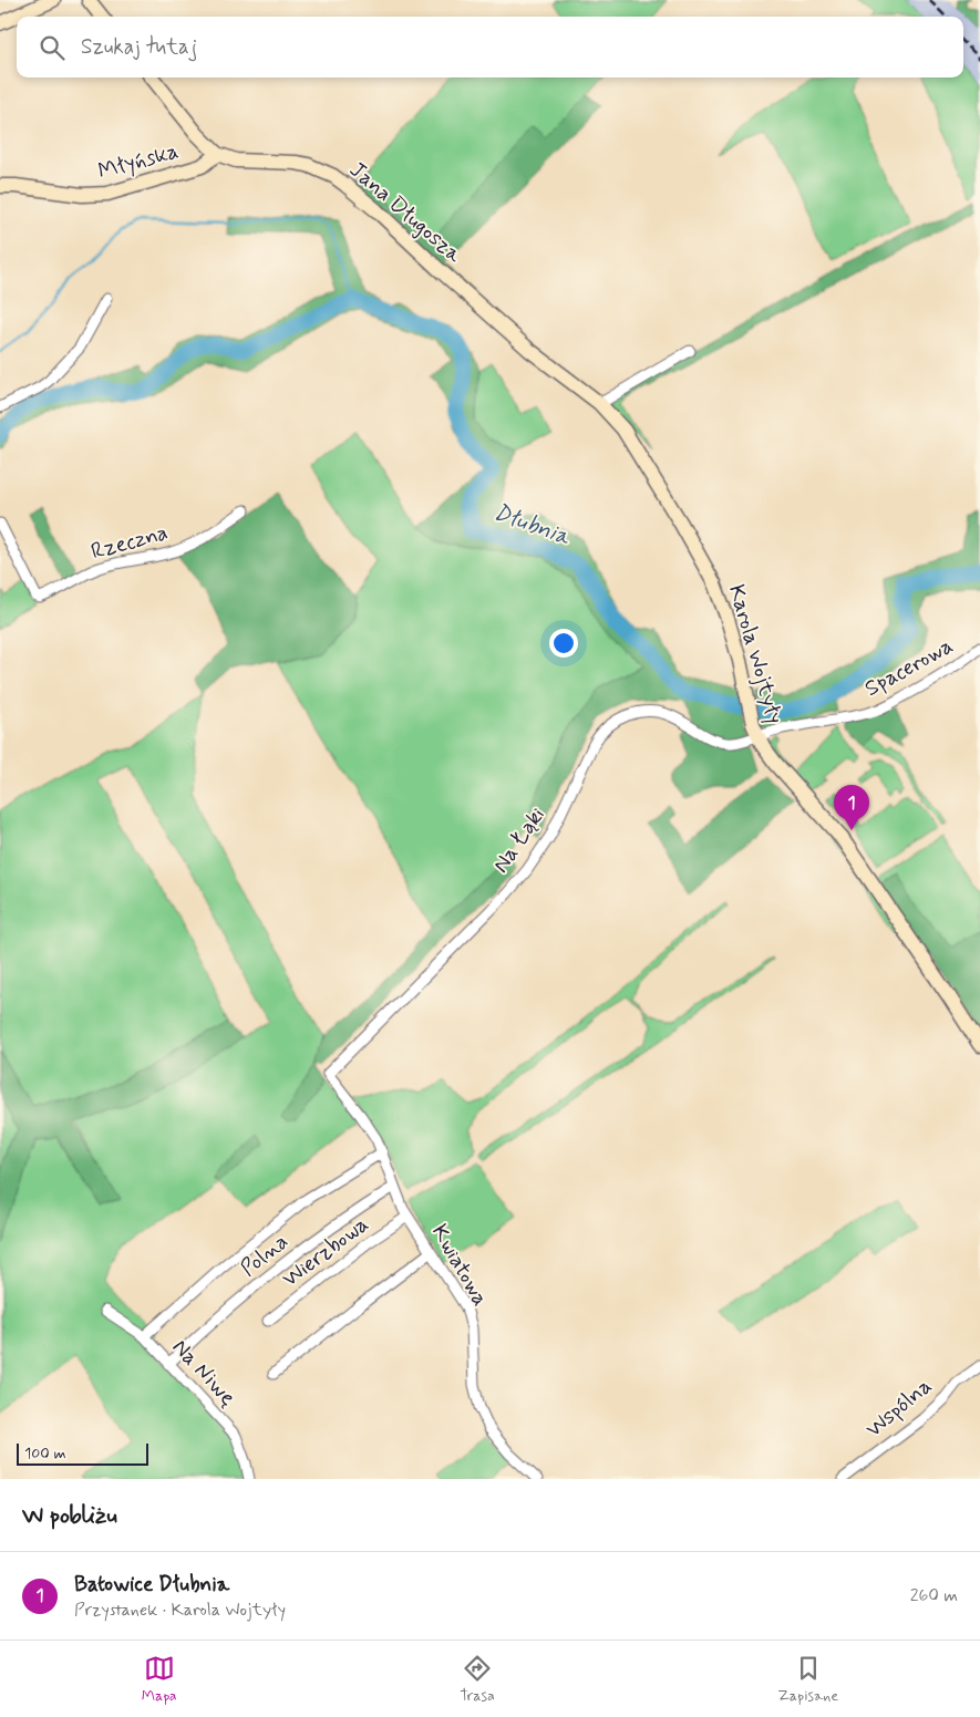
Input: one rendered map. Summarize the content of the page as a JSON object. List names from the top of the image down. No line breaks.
{"streets":{"street":["Młyńska","Jana Długosza","Rzeczna","Karola Wojtyły","Spacerowa","Na Łąki","Wierzbowa","Polna","Kwiatowa","Na Niwę","Wspólna"]},"crossings":[["Młyńska","Jana Długosza"],["Jana Długosza","Karola Wojtyły"],["Karola Wojtyły","Spacerowa"],["Karola Wojtyły","Na Łąki"],["Spacerowa","Na Łąki"],["Na Łąki","Kwiatowa"],["Wierzbowa","Kwiatowa"],["Polna","Kwiatowa"],["Polna","Na Niwę"]],"water":["Dłubnia"],"scale_bar":"100 m","page":{"search":"Szukaj tutaj","pins":"1","scale":"100 m","heading":"W pobliżu","list":[{"mark":"1","name":"Batowice Dłubnia","note":"Przystanek · Karola Wojtyły","value":"260 m"}],"nav":["Mapa","Trasa","Zapisane"]}}
